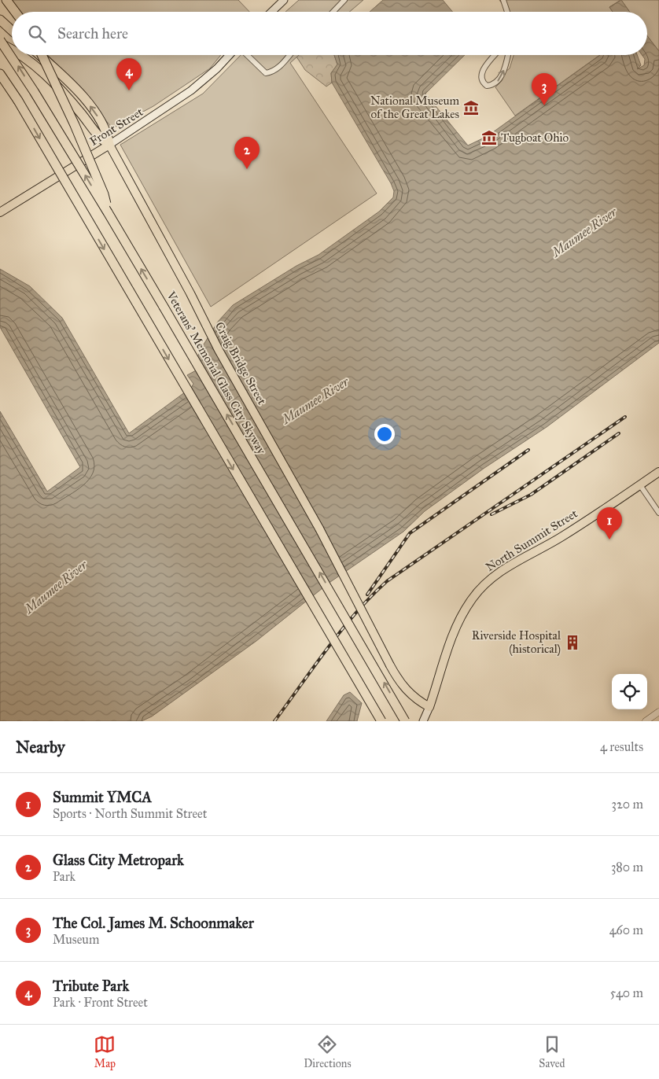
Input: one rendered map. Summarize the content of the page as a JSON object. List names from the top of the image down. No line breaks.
{"streets":{"highway":["Veterans' Memorial Glass City Skyway"],"main road":["Front Street","Craig Bridge Street","North Summit Street"]},"crossings":[["Front Street","Craig Bridge Street"],["Craig Bridge Street","North Summit Street"]],"water":["Maumee River"],"places":{"museum":["National Museum of the Great Lakes","Tugboat Ohio"],"building":["Riverside Hospital (historical)"]},"page":{"search":"Search here","pins":["4","3","2","1"],"heading":["Nearby","4 results"],"list":[{"mark":"1","name":"Summit YMCA","note":"Sports · North Summit Street","value":"320 m"},{"mark":"2","name":"Glass City Metropark","note":"Park","value":"380 m"},{"mark":"3","name":"The Col. James M. Schoonmaker","note":"Museum","value":"460 m"},{"mark":"4","name":"Tribute Park","note":"Park · Front Street","value":"540 m"}],"nav":["Map","Directions","Saved"]}}
